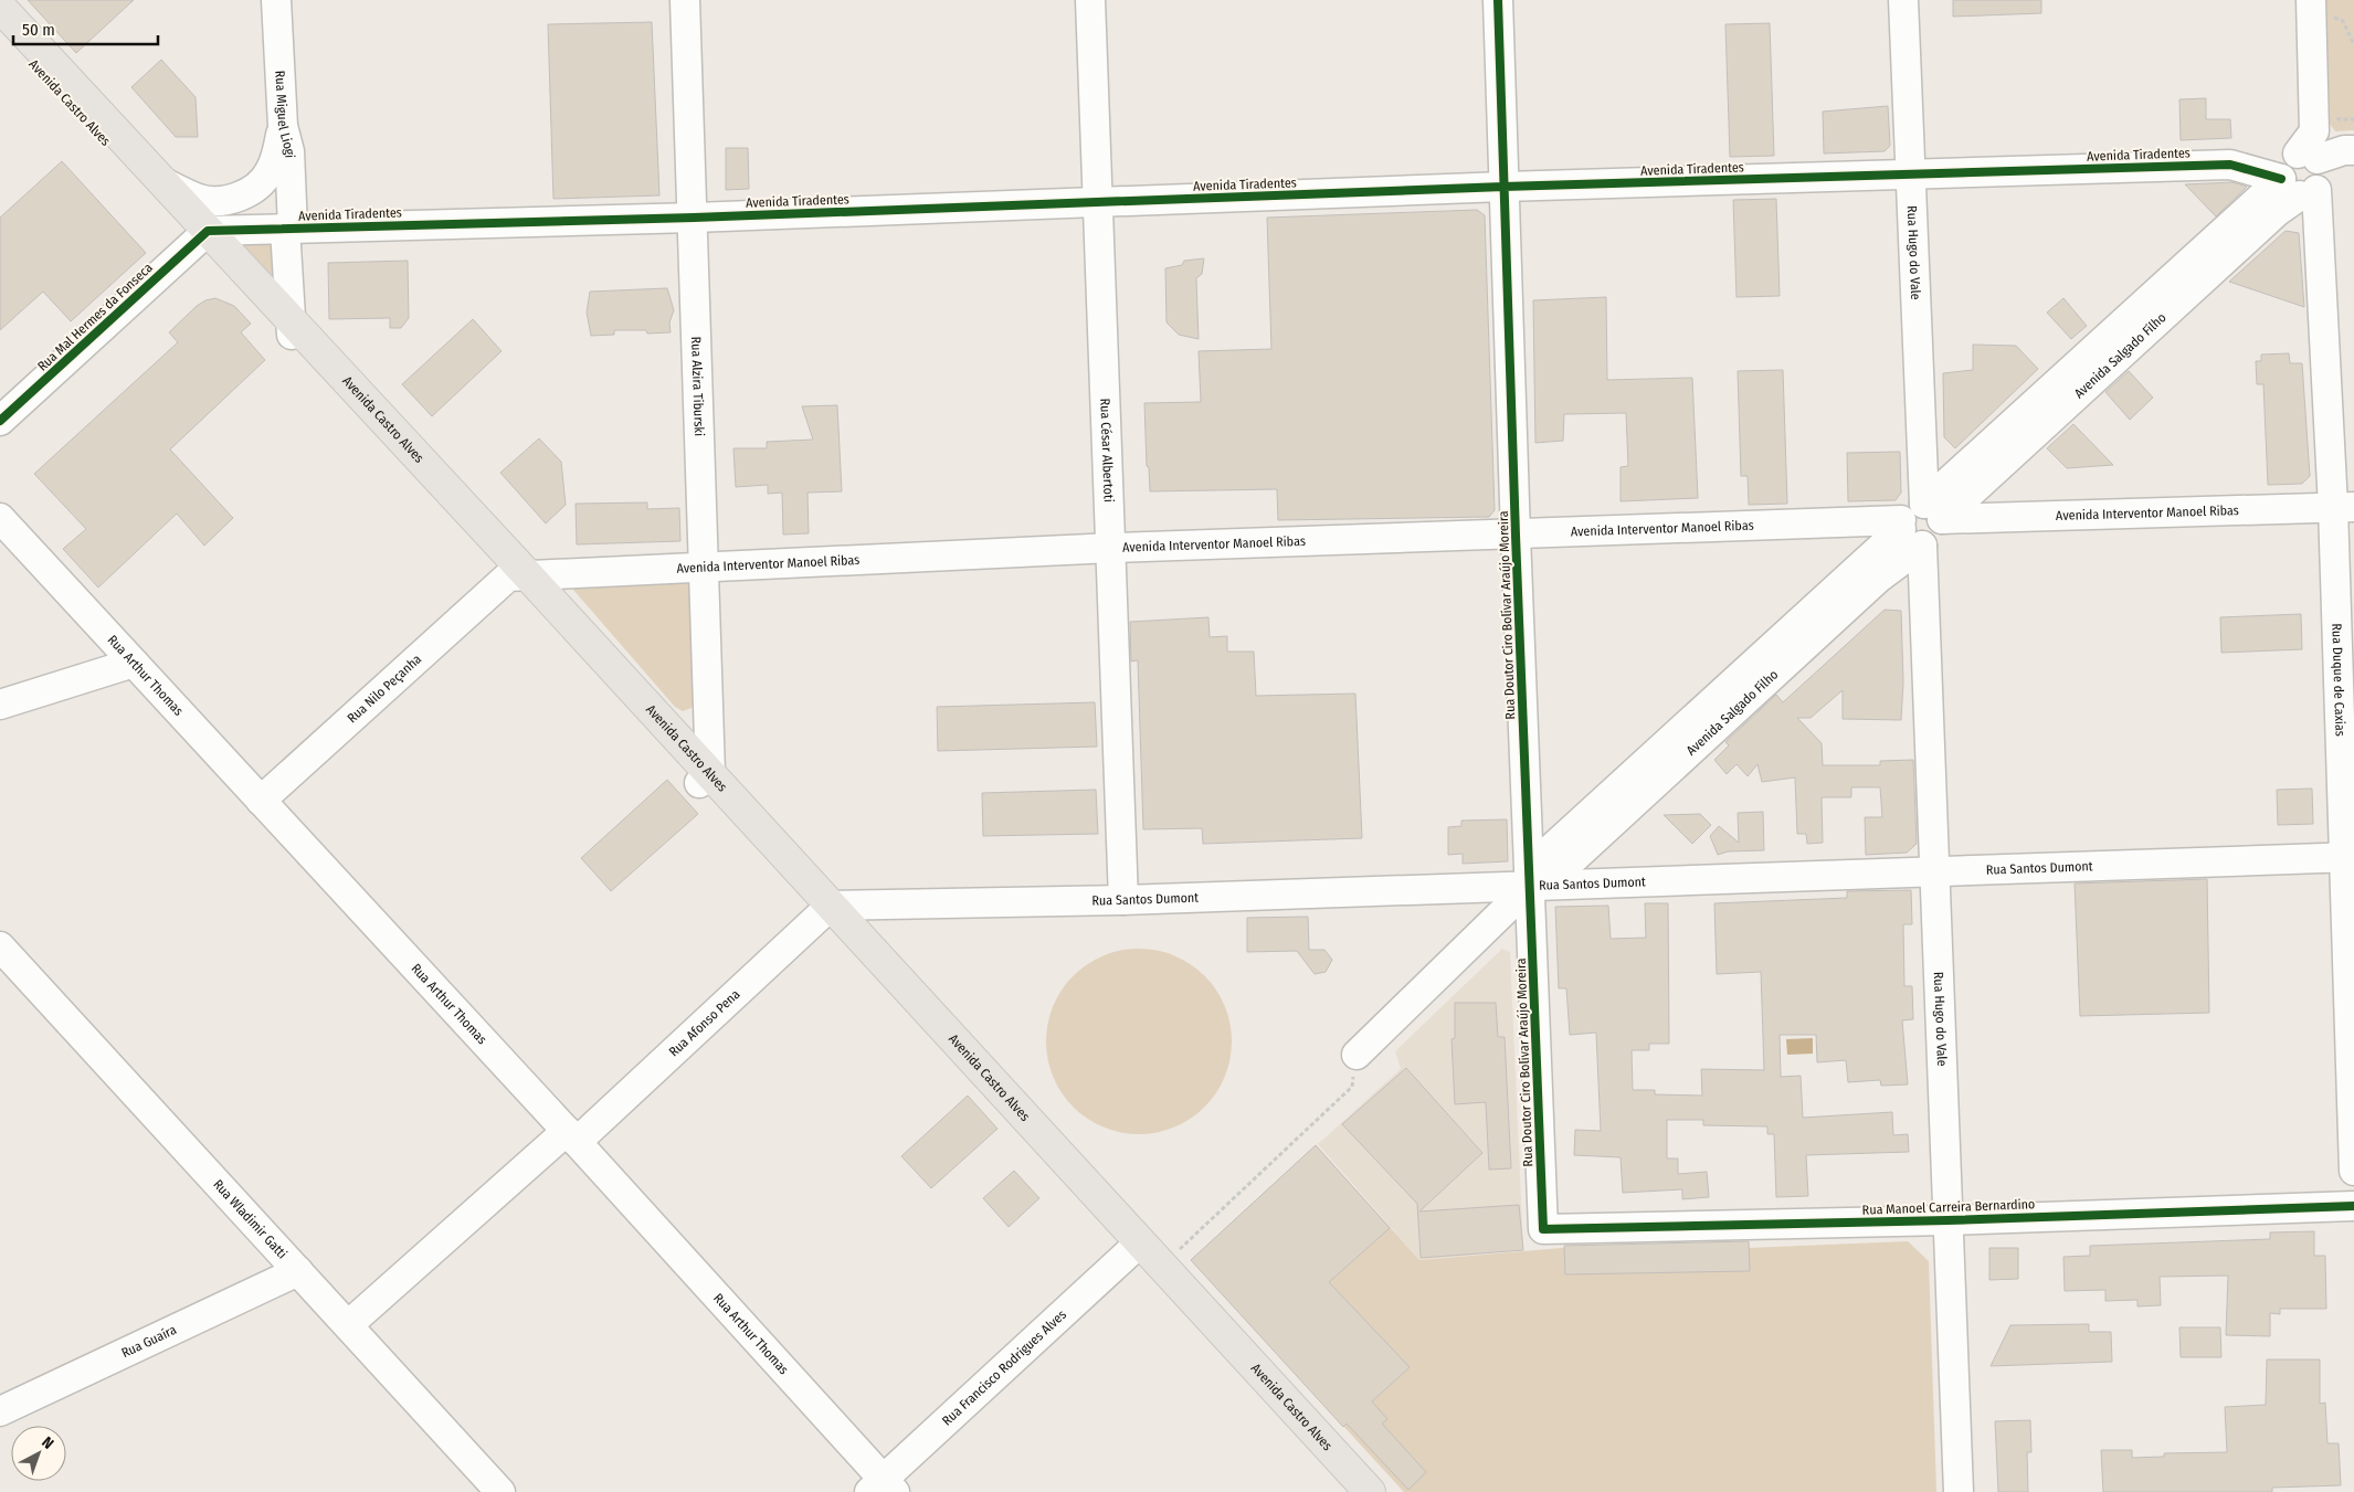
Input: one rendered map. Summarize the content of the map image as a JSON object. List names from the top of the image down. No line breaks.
{"streets":{"main road":["Avenida Castro Alves"],"street":["Rua Miguel Liogi","Avenida Tiradentes","Rua Hugo do Vale","Rua Mal Hermes da Fonseca","Avenida Salgado Filho","Rua Alzira Tiburski","Rua César Albertoti","Avenida Interventor Manoel Ribas","Rua Doutor Ciro Bolívar Araújo Moreira","Rua Arthur Thomas","Rua Duque de Caxias","Rua Nilo Peçanha","Rua Santos Dumont","Rua Afonso Pena","Rua Manoel Carreira Bernardino","Rua Wladimir Gatti","Rua Guaíra","Rua Francisco Rodrigues Alves"]},"crossings":[["Avenida Castro Alves","Rua Miguel Liogi"],["Avenida Castro Alves","Avenida Tiradentes"],["Avenida Castro Alves","Rua Mal Hermes da Fonseca"],["Avenida Castro Alves","Rua Alzira Tiburski"],["Avenida Castro Alves","Avenida Interventor Manoel Ribas"],["Avenida Castro Alves","Rua Nilo Peçanha"],["Avenida Castro Alves","Rua Santos Dumont"],["Avenida Castro Alves","Rua Afonso Pena"],["Avenida Castro Alves","Rua Francisco Rodrigues Alves"],["Rua Miguel Liogi","Avenida Tiradentes"],["Avenida Tiradentes","Rua Hugo do Vale"],["Avenida Tiradentes","Rua Mal Hermes da Fonseca"],["Avenida Tiradentes","Avenida Salgado Filho"],["Avenida Tiradentes","Rua Alzira Tiburski"],["Avenida Tiradentes","Rua César Albertoti"],["Avenida Tiradentes","Rua Doutor Ciro Bolívar Araújo Moreira"],["Avenida Tiradentes","Rua Duque de Caxias"],["Rua Hugo do Vale","Avenida Salgado Filho"],["Rua Hugo do Vale","Avenida Interventor Manoel Ribas"],["Rua Hugo do Vale","Rua Santos Dumont"],["Rua Hugo do Vale","Rua Manoel Carreira Bernardino"],["Avenida Salgado Filho","Avenida Interventor Manoel Ribas"],["Avenida Salgado Filho","Rua Doutor Ciro Bolívar Araújo Moreira"],["Avenida Salgado Filho","Rua Duque de Caxias"],["Avenida Salgado Filho","Rua Santos Dumont"],["Rua Alzira Tiburski","Avenida Interventor Manoel Ribas"],["Rua César Albertoti","Avenida Interventor Manoel Ribas"],["Rua César Albertoti","Rua Santos Dumont"],["Avenida Interventor Manoel Ribas","Rua Doutor Ciro Bolívar Araújo Moreira"],["Avenida Interventor Manoel Ribas","Rua Duque de Caxias"],["Avenida Interventor Manoel Ribas","Rua Nilo Peçanha"],["Rua Doutor Ciro Bolívar Araújo Moreira","Rua Santos Dumont"],["Rua Doutor Ciro Bolívar Araújo Moreira","Rua Manoel Carreira Bernardino"],["Rua Arthur Thomas","Rua Nilo Peçanha"],["Rua Arthur Thomas","Rua Afonso Pena"],["Rua Arthur Thomas","Rua Francisco Rodrigues Alves"],["Rua Duque de Caxias","Rua Santos Dumont"],["Rua Santos Dumont","Rua Afonso Pena"],["Rua Afonso Pena","Rua Wladimir Gatti"],["Rua Wladimir Gatti","Rua Guaíra"]],"scale_bar":"50 m","north":"top right"}
